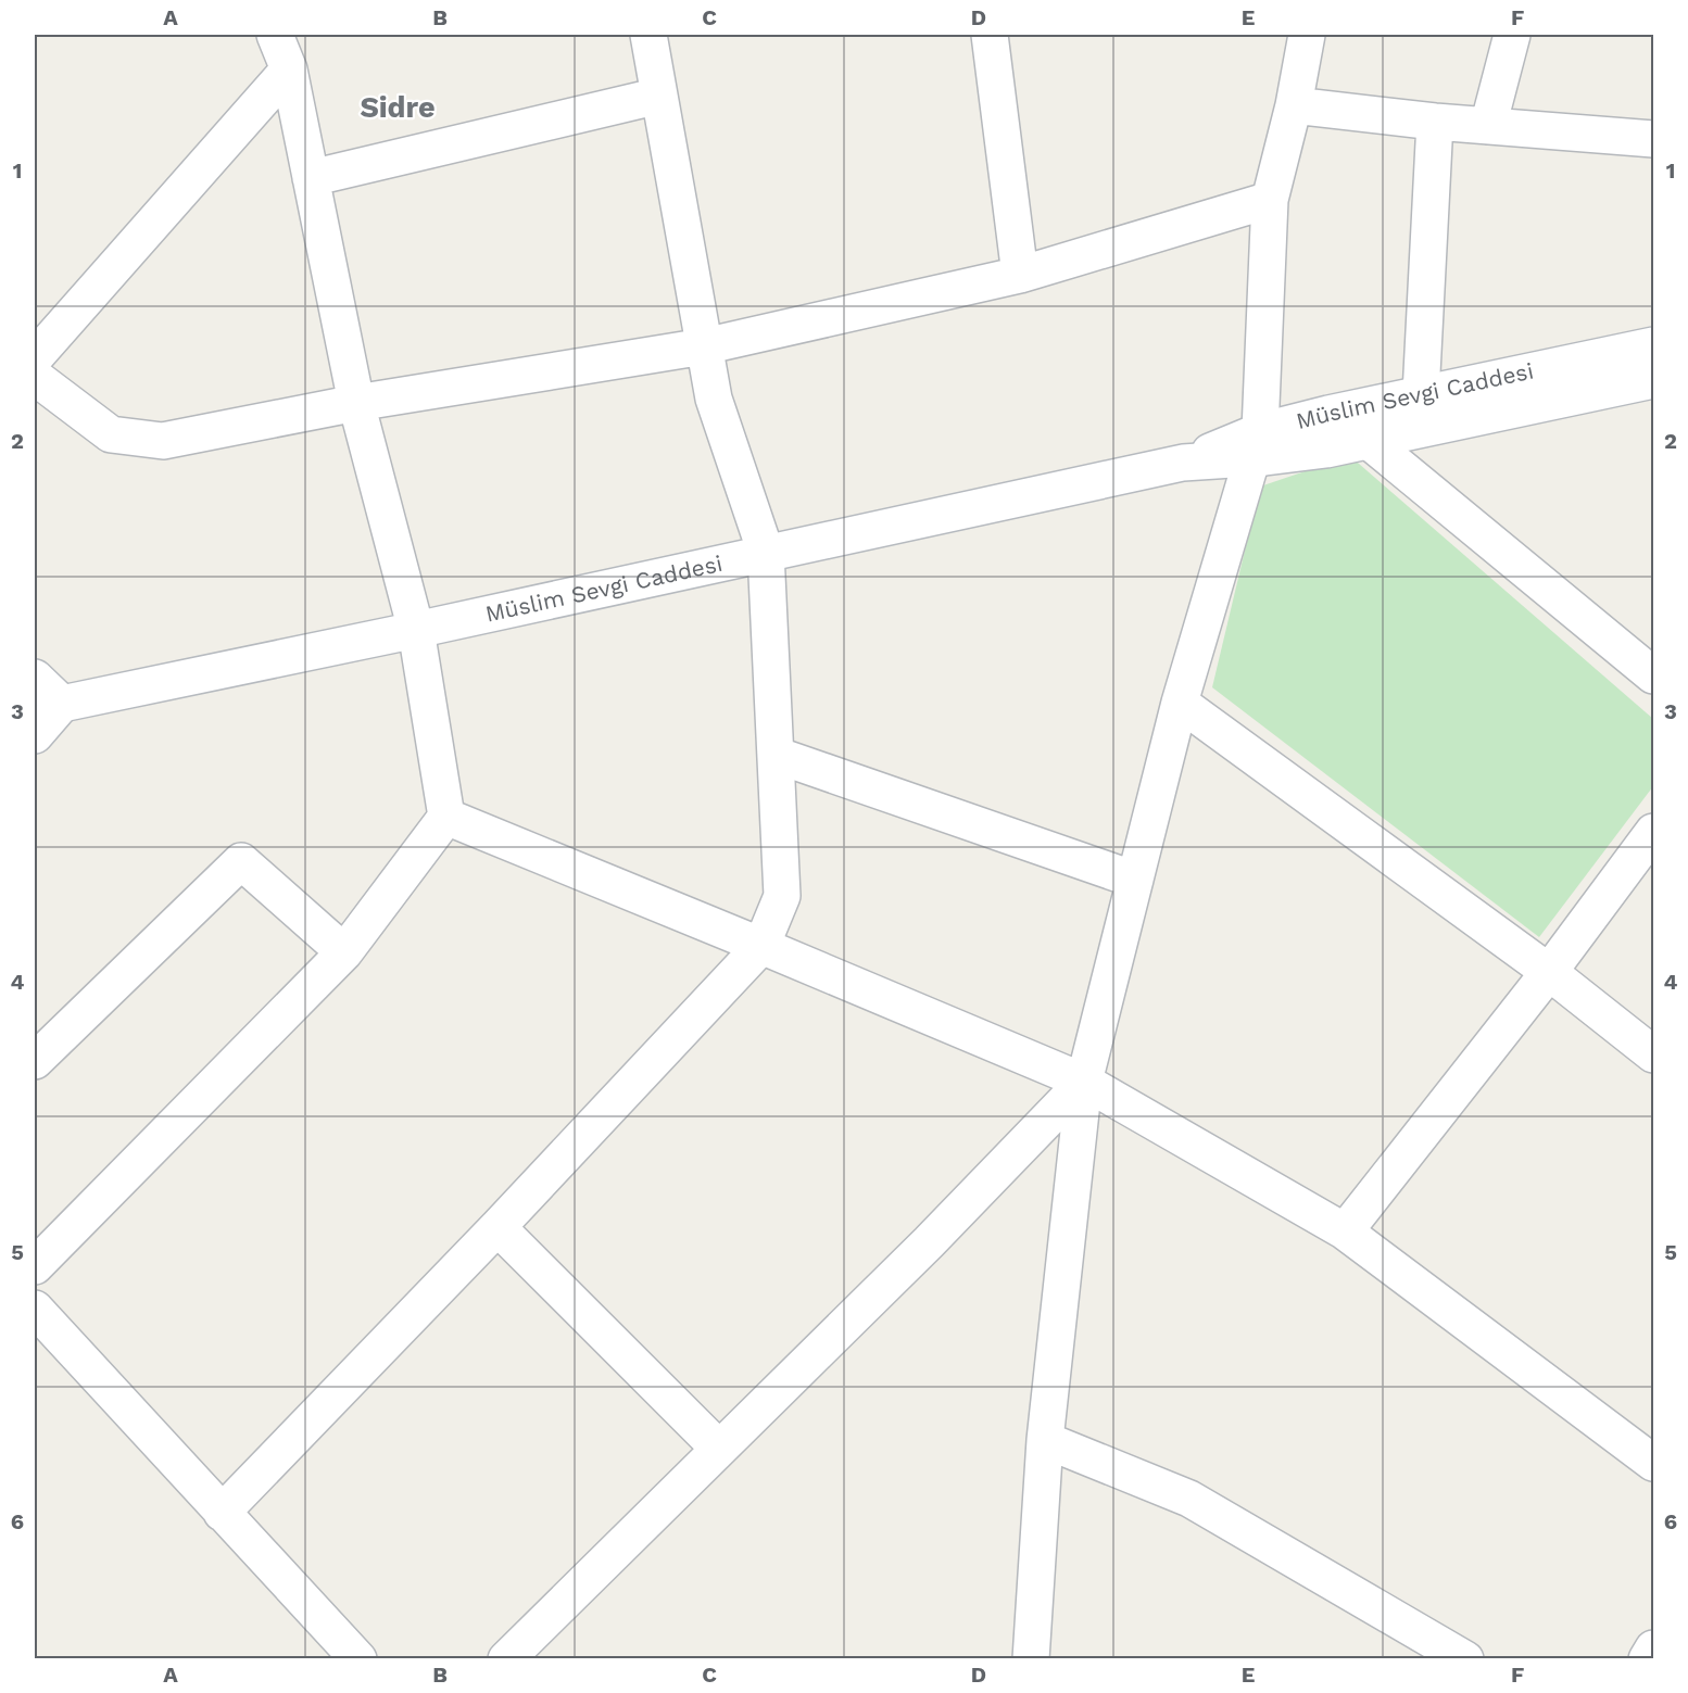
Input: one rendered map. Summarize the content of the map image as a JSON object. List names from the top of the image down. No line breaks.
{"streets":{"street":["Müslim Sevgi Caddesi"]},"districts":["Sidre"],"grid":{"columns":["A","B","C","D","E","F"],"rows":["1","2","3","4","5","6"]}}
